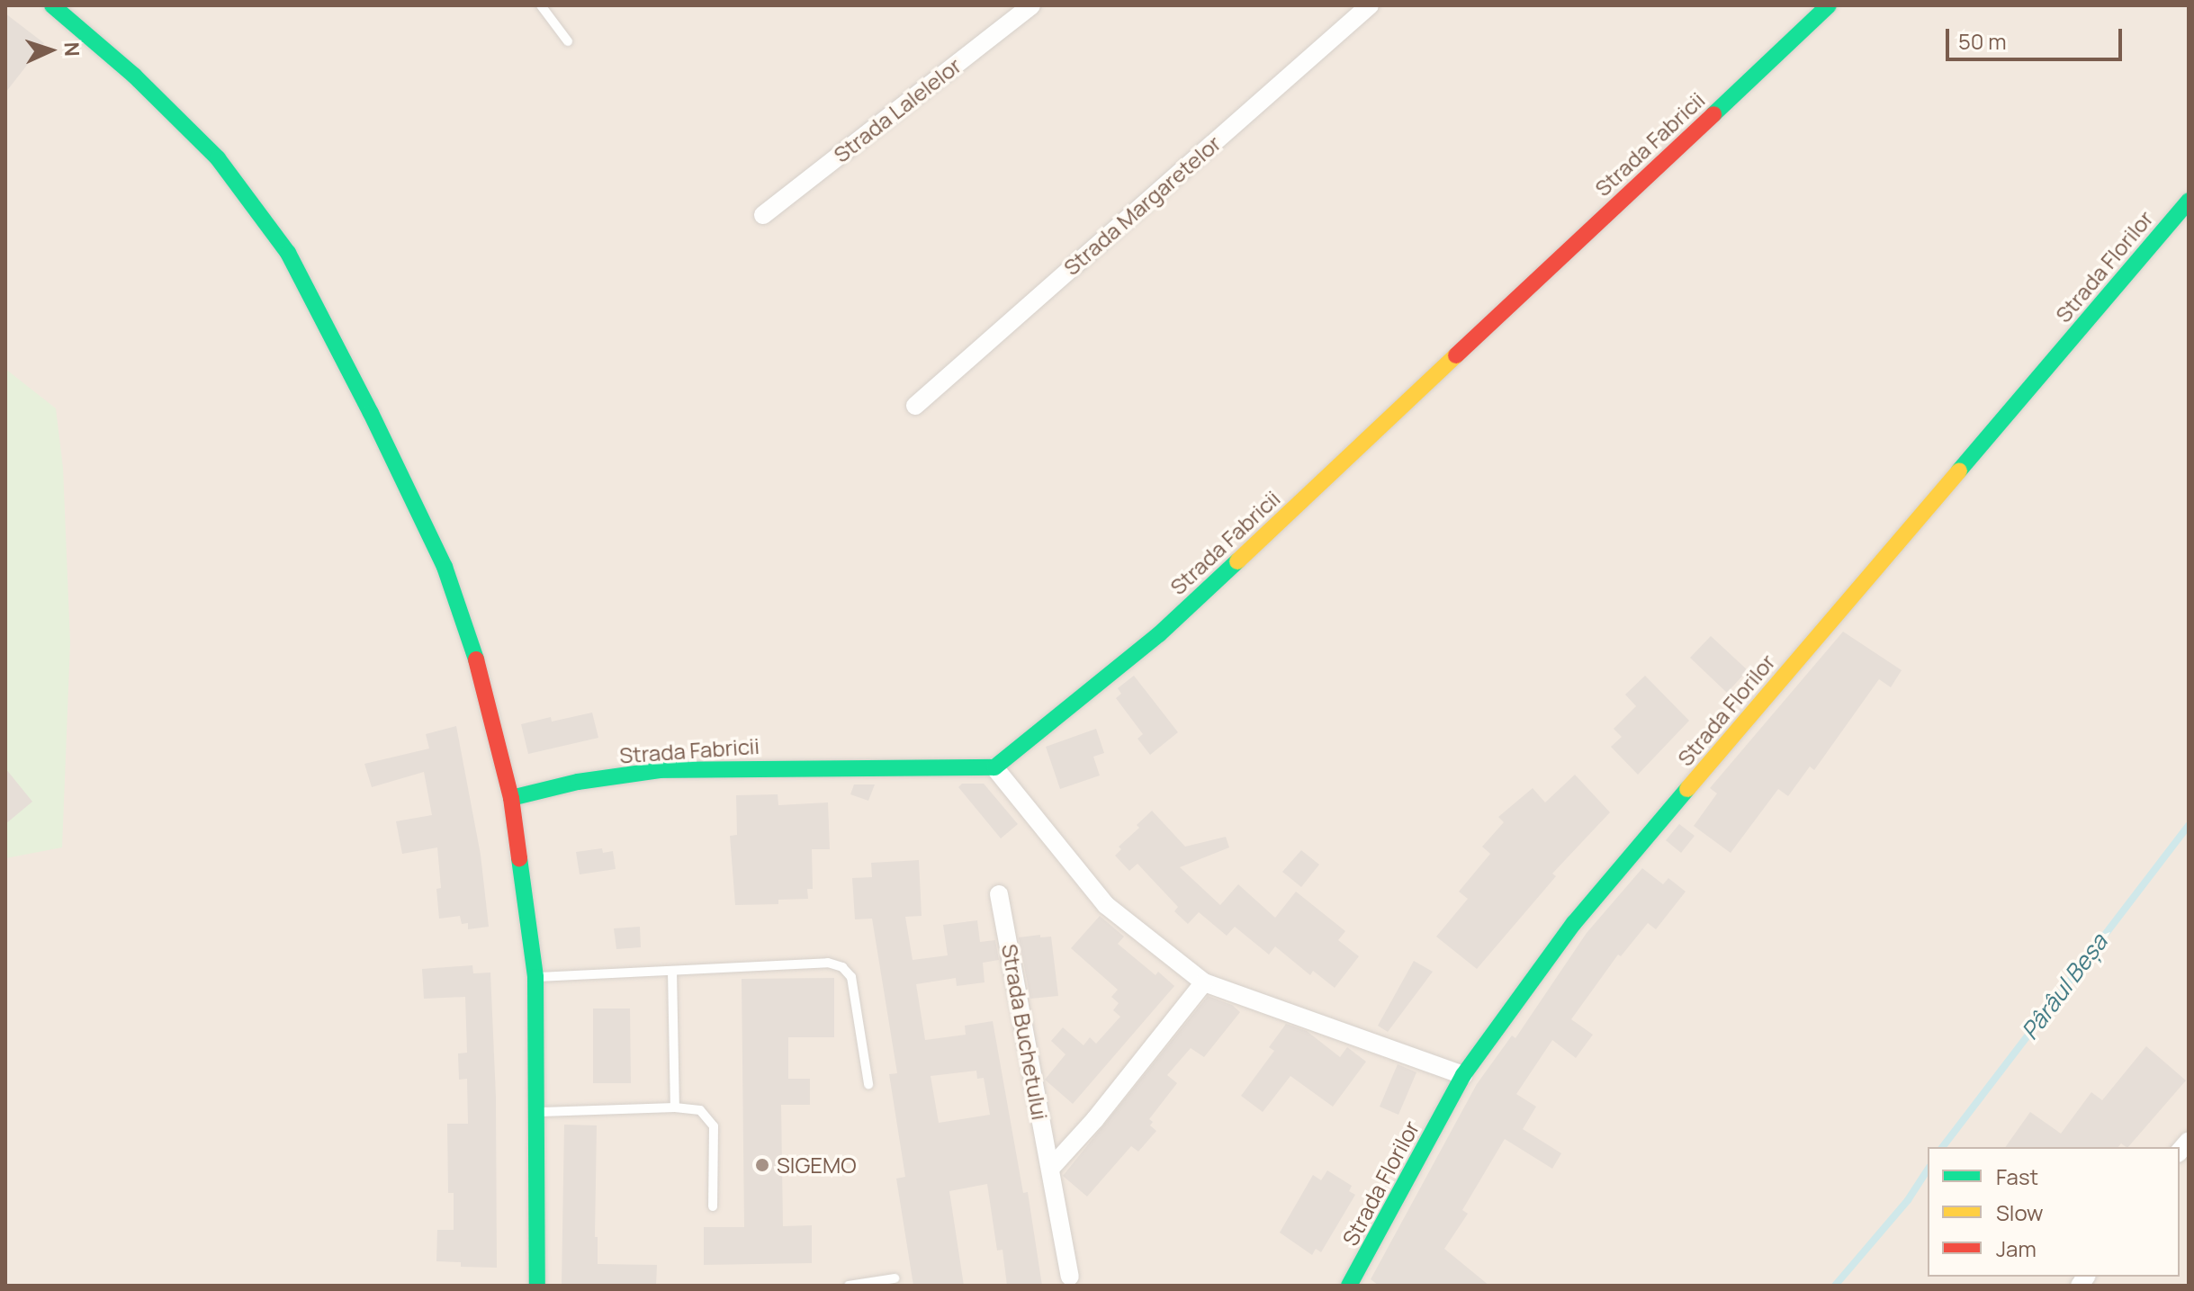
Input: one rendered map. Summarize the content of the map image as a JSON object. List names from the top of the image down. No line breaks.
{"streets":{"street":["Strada Lalelelor","Strada Fabricii","Strada Margaretelor","Strada Florilor","Strada Buchetului"]},"water":["Pârâul Beșa"],"places":["SIGEMO"],"legend":["Fast","Slow","Jam"],"scale_bar":"50 m","north":"right"}
